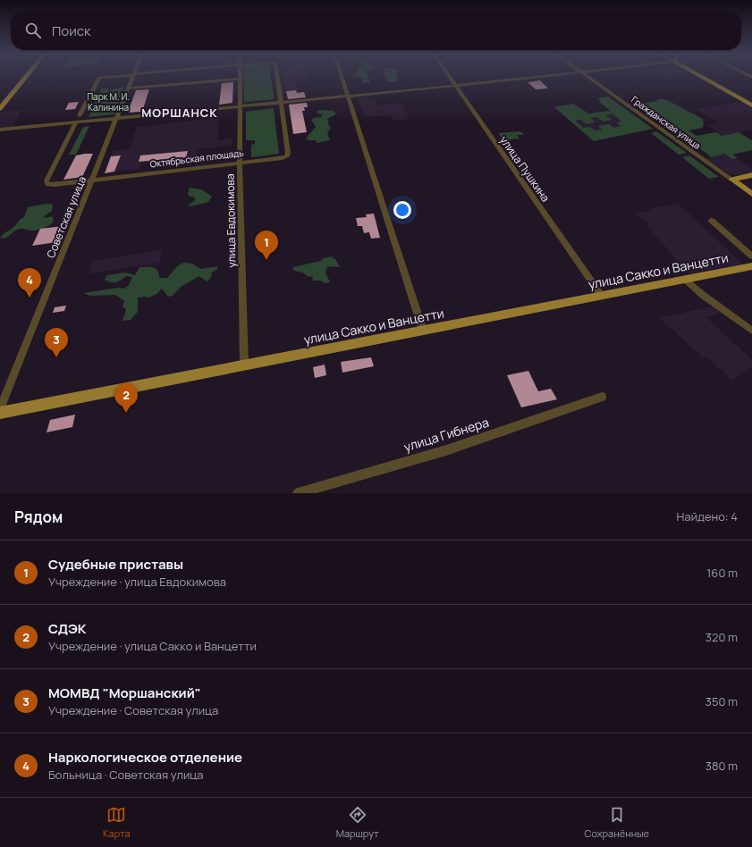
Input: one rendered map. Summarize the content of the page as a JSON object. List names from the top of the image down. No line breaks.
{"streets":{"main road":["улица Сакко и Ванцетти"],"street":["Гражданская улица","Октябрьская площадь","улица Пушкина","Советская улица","улица Евдокимова","улица Гибнера"]},"crossings":[["Октябрьская площадь","Советская улица"],["Октябрьская площадь","улица Евдокимова"],["улица Пушкина","улица Сакко и Ванцетти"],["улица Евдокимова","улица Сакко и Ванцетти"]],"districts":["МОРШАНСК"],"parks":["Парк М. И. Калинина"],"page":{"search":"Поиск","pins":["1","4","3","2"],"heading":["Рядом","Найдено: 4"],"list":[{"mark":"1","name":"Судебные приставы","note":"Учреждение · улица Евдокимова","value":"160 m"},{"mark":"2","name":"СДЭК","note":"Учреждение · улица Сакко и Ванцетти","value":"320 m"},{"mark":"3","name":"МОМВД \"Моршанский\"","note":"Учреждение · Советская улица","value":"350 m"},{"mark":"4","name":"Наркологическое отделение","note":"Больница · Советская улица","value":"380 m"}],"nav":["Карта","Маршрут","Сохранённые"]}}
